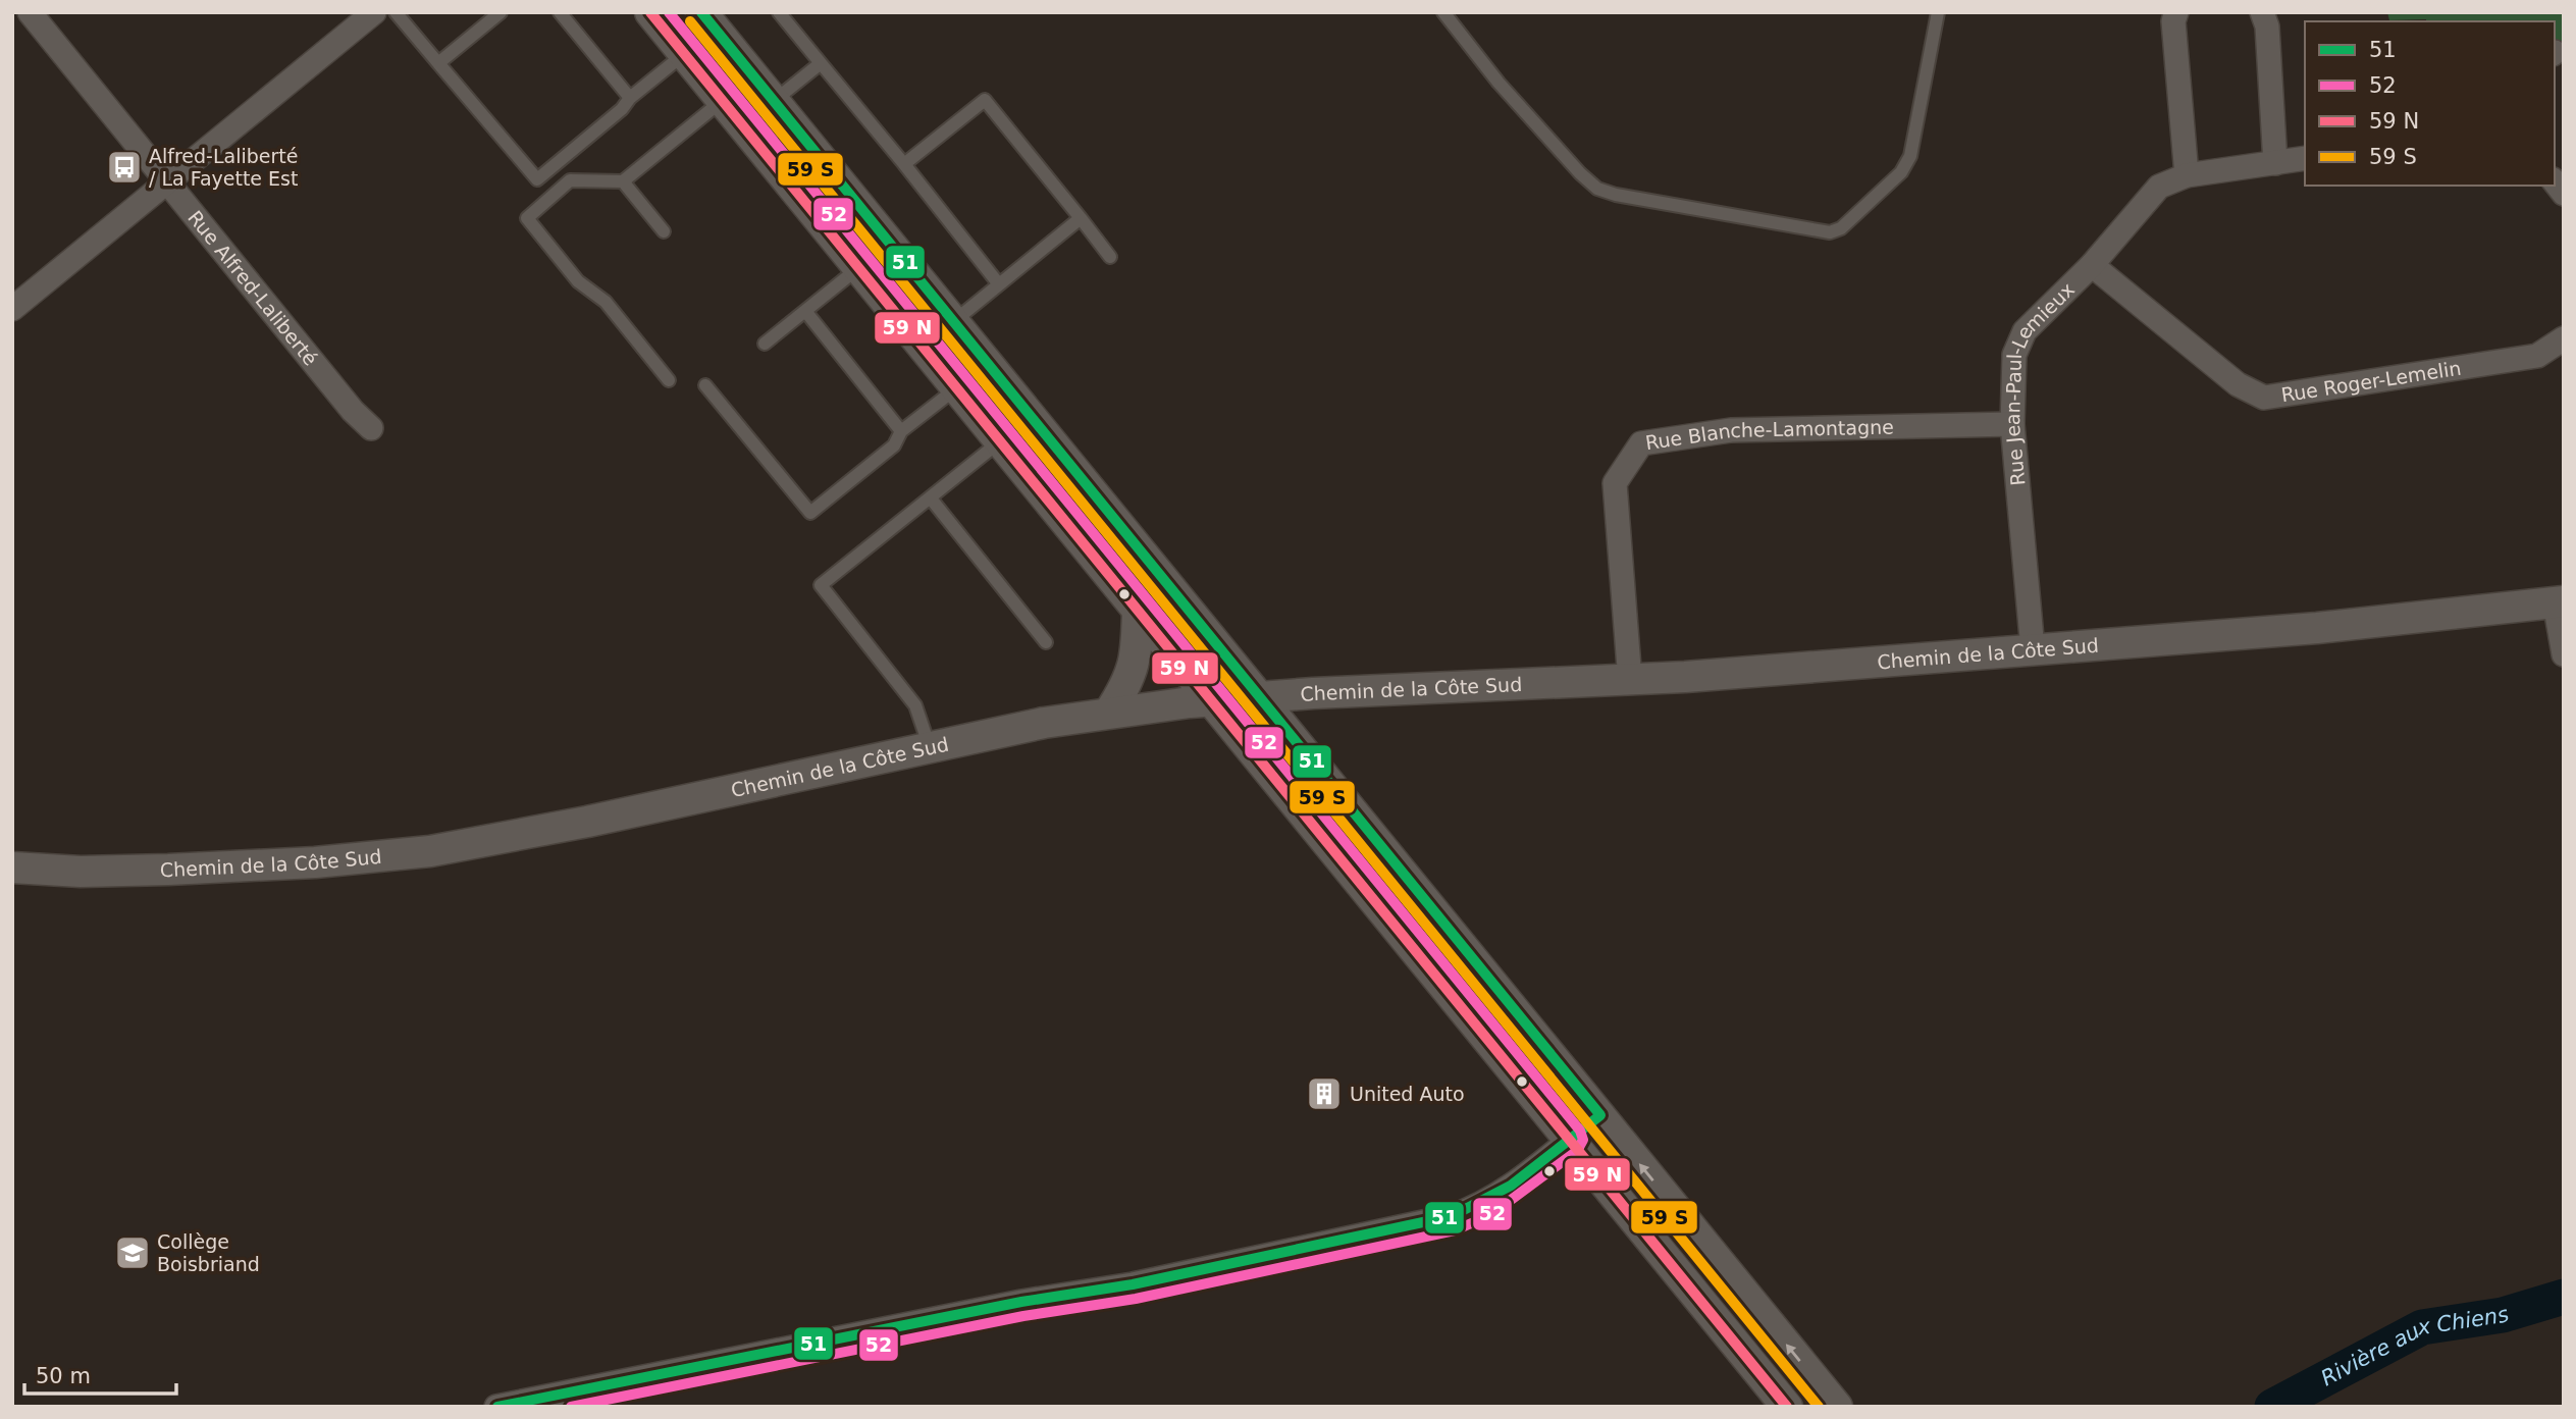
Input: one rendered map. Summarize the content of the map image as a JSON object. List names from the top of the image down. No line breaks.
{"streets":{"street":["Rue Alfred-Laliberté","Rue Roger-Lemelin","Rue Jean-Paul-Lemieux","Rue Blanche-Lamontagne","Chemin de la Côte Sud"]},"crossings":[["Rue Roger-Lemelin","Rue Jean-Paul-Lemieux"],["Rue Jean-Paul-Lemieux","Rue Blanche-Lamontagne"],["Rue Jean-Paul-Lemieux","Chemin de la Côte Sud"],["Rue Blanche-Lamontagne","Chemin de la Côte Sud"]],"water":["Rivière aux Chiens"],"places":{"bus stop":["Alfred-Laliberté / La Fayette Est"],"building":["United Auto"],"school or university":["Collège Boisbriand"]},"lines":["transit line 51","transit line 52"],"legend":["51","52","59 N","59 S"],"scale_bar":"50 m"}
